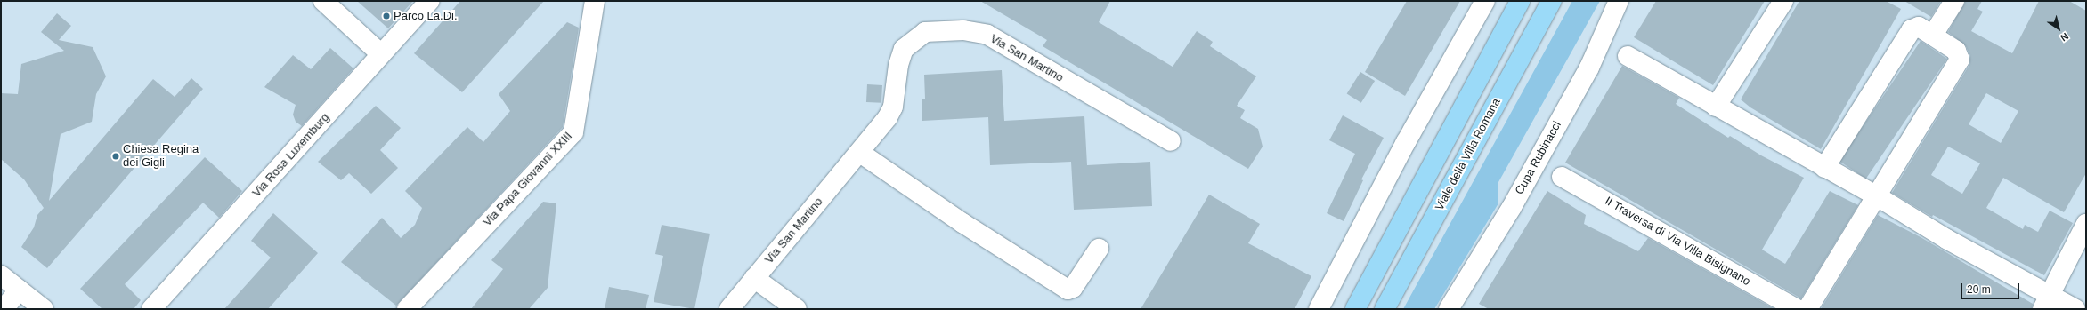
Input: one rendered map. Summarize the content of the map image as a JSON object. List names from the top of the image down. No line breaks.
{"streets":{"main road":["Viale della Villa Romana"],"street":["Via San Martino","Via Rosa Luxemburg","Cupa Rubinacci","Via Papa Giovanni XXIII","II Traversa di Via Villa Bisignano"]},"places":["Parco La.Di.","Chiesa Regina dei Gigli"],"scale_bar":"20 m","north":"bottom right"}
